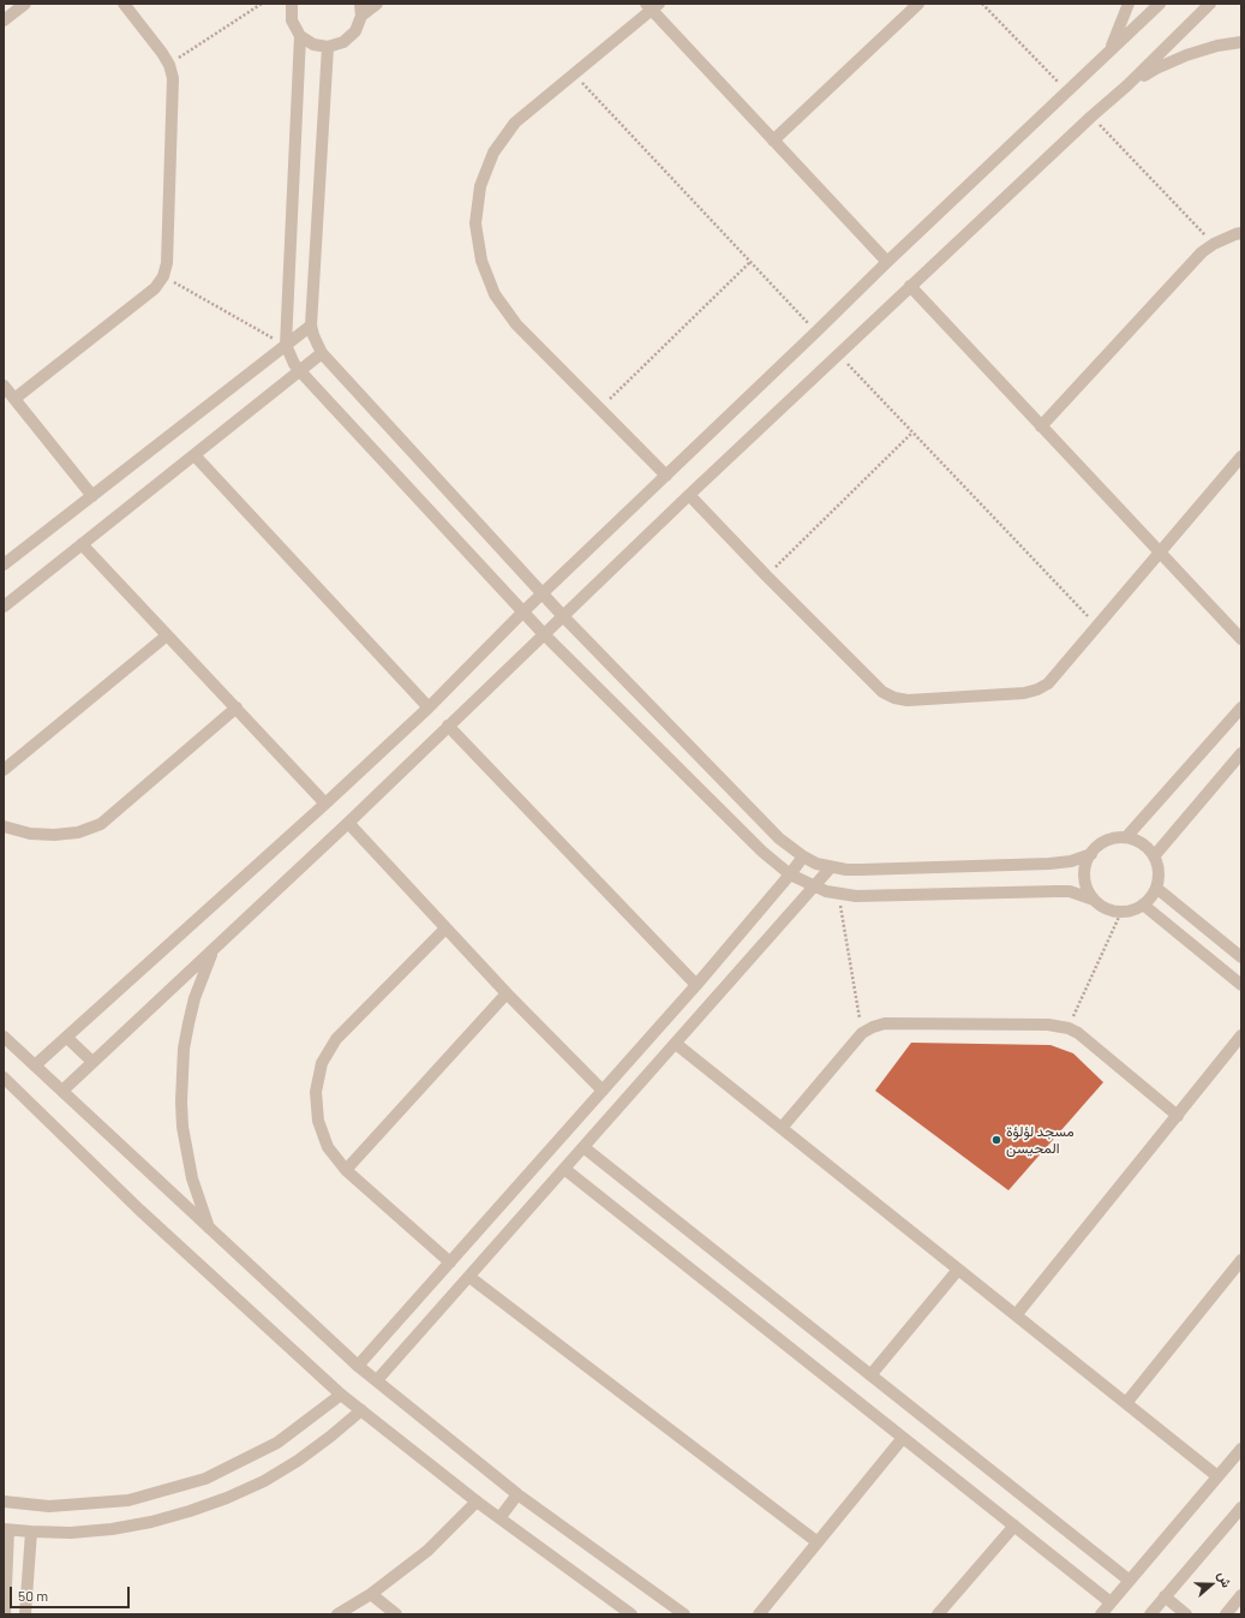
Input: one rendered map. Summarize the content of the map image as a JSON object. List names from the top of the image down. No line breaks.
{"places":["مسجد لؤلؤة المحيسن"],"scale_bar":"50 m","north":"right"}
